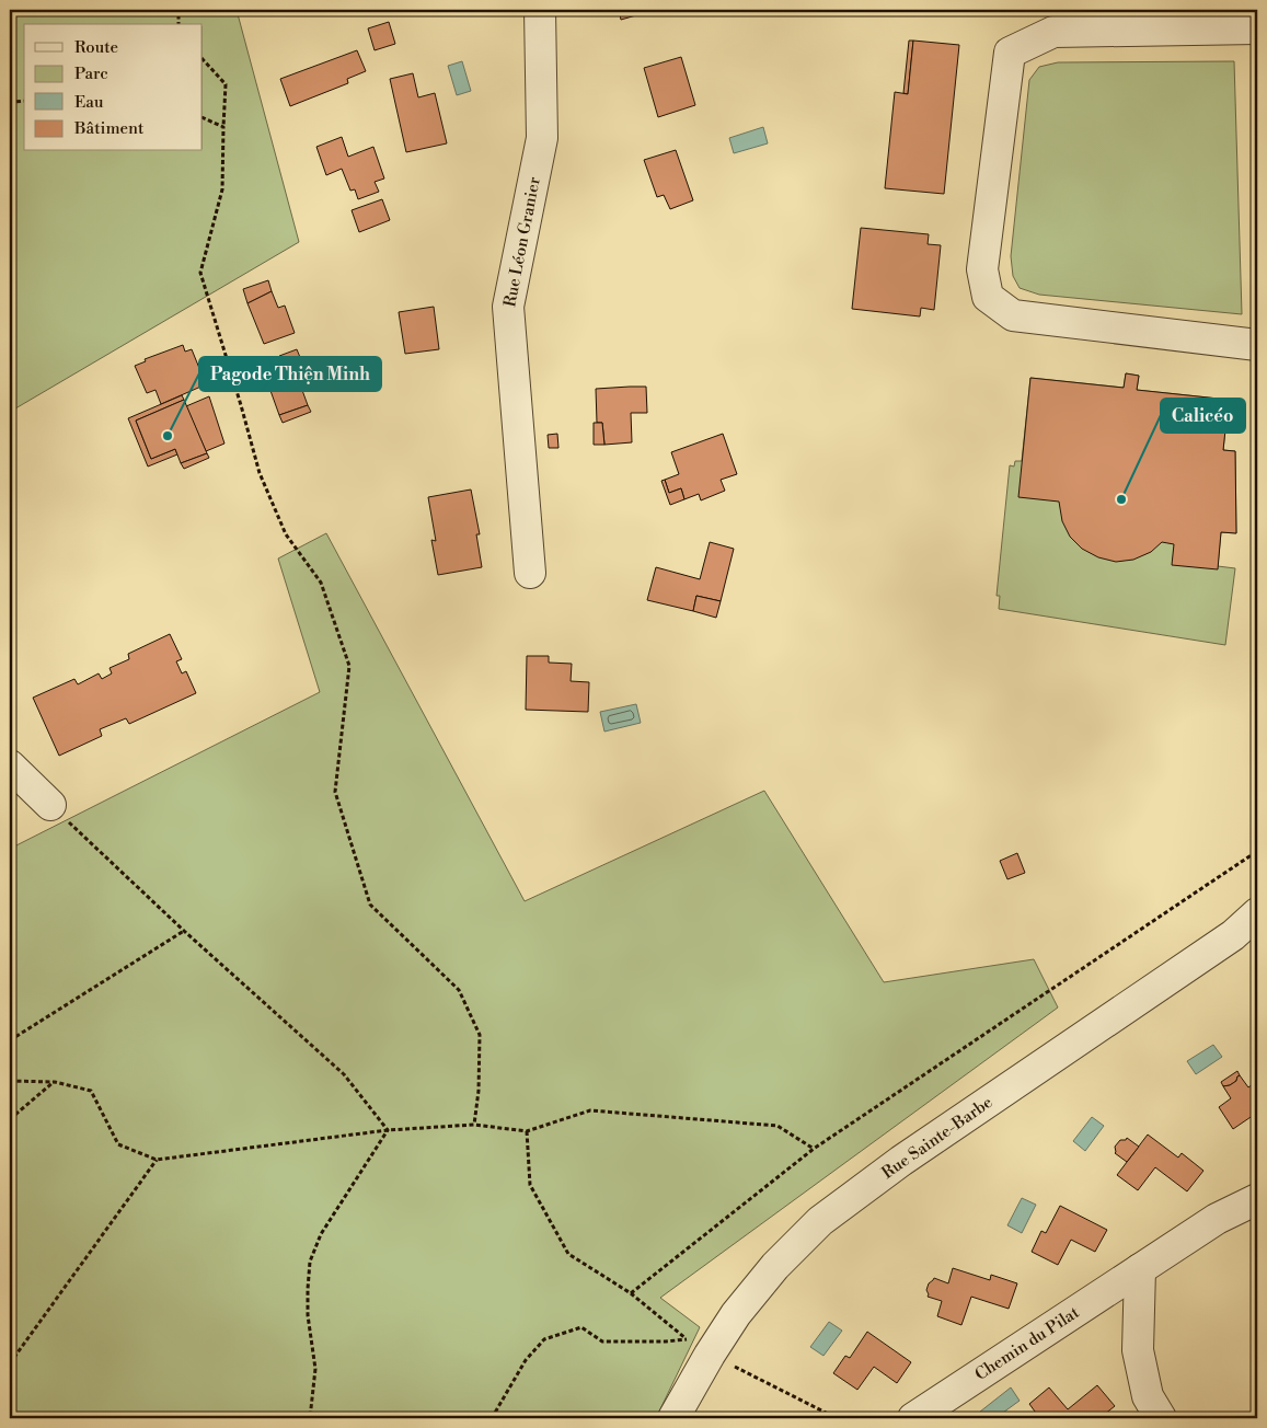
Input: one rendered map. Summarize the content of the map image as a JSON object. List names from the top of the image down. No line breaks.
{"streets":{"street":["Rue Léon Granier","Rue Sainte-Barbe","Chemin du Pilat"]},"places":["Pagode Thiện Minh","Calicéo"],"legend":["Route","Parc","Eau","Bâtiment"]}
